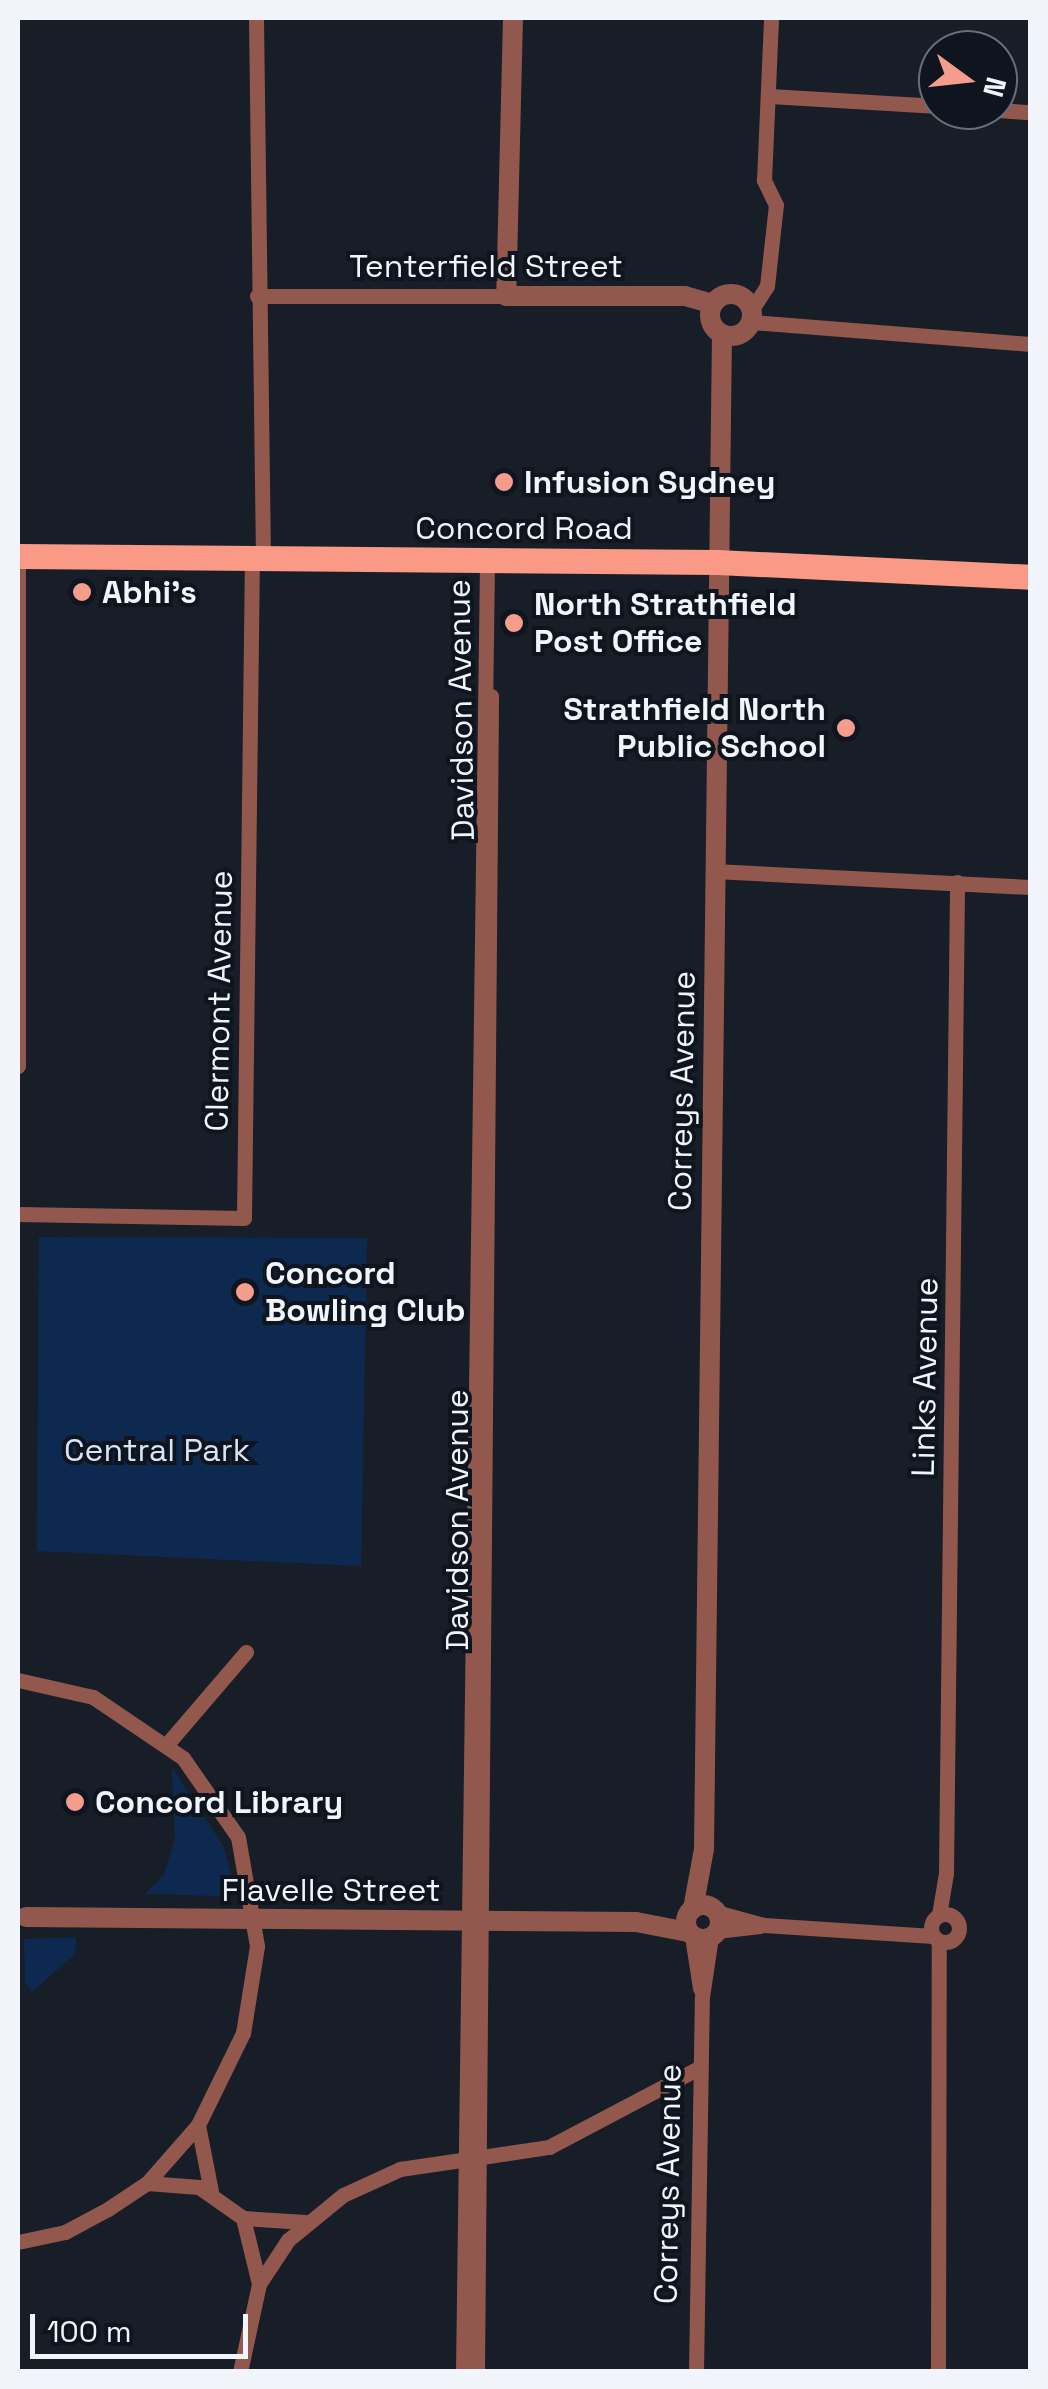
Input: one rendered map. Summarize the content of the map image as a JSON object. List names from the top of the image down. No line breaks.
{"streets":{"main road":["Concord Road"],"street":["Tenterfield Street","Davidson Avenue","Clermont Avenue","Correys Avenue","Links Avenue","Flavelle Street"]},"crossings":[["Tenterfield Street","Correys Avenue"],["Concord Road","Davidson Avenue"],["Concord Road","Clermont Avenue"],["Concord Road","Correys Avenue"],["Davidson Avenue","Flavelle Street"],["Correys Avenue","Flavelle Street"],["Links Avenue","Flavelle Street"]],"parks":["Central Park"],"places":["Infusion Sydney","Abhi's","North Strathfield Post Office","Strathfield North Public School","Concord Bowling Club","Concord Library"],"scale_bar":"100 m","north":"right"}
